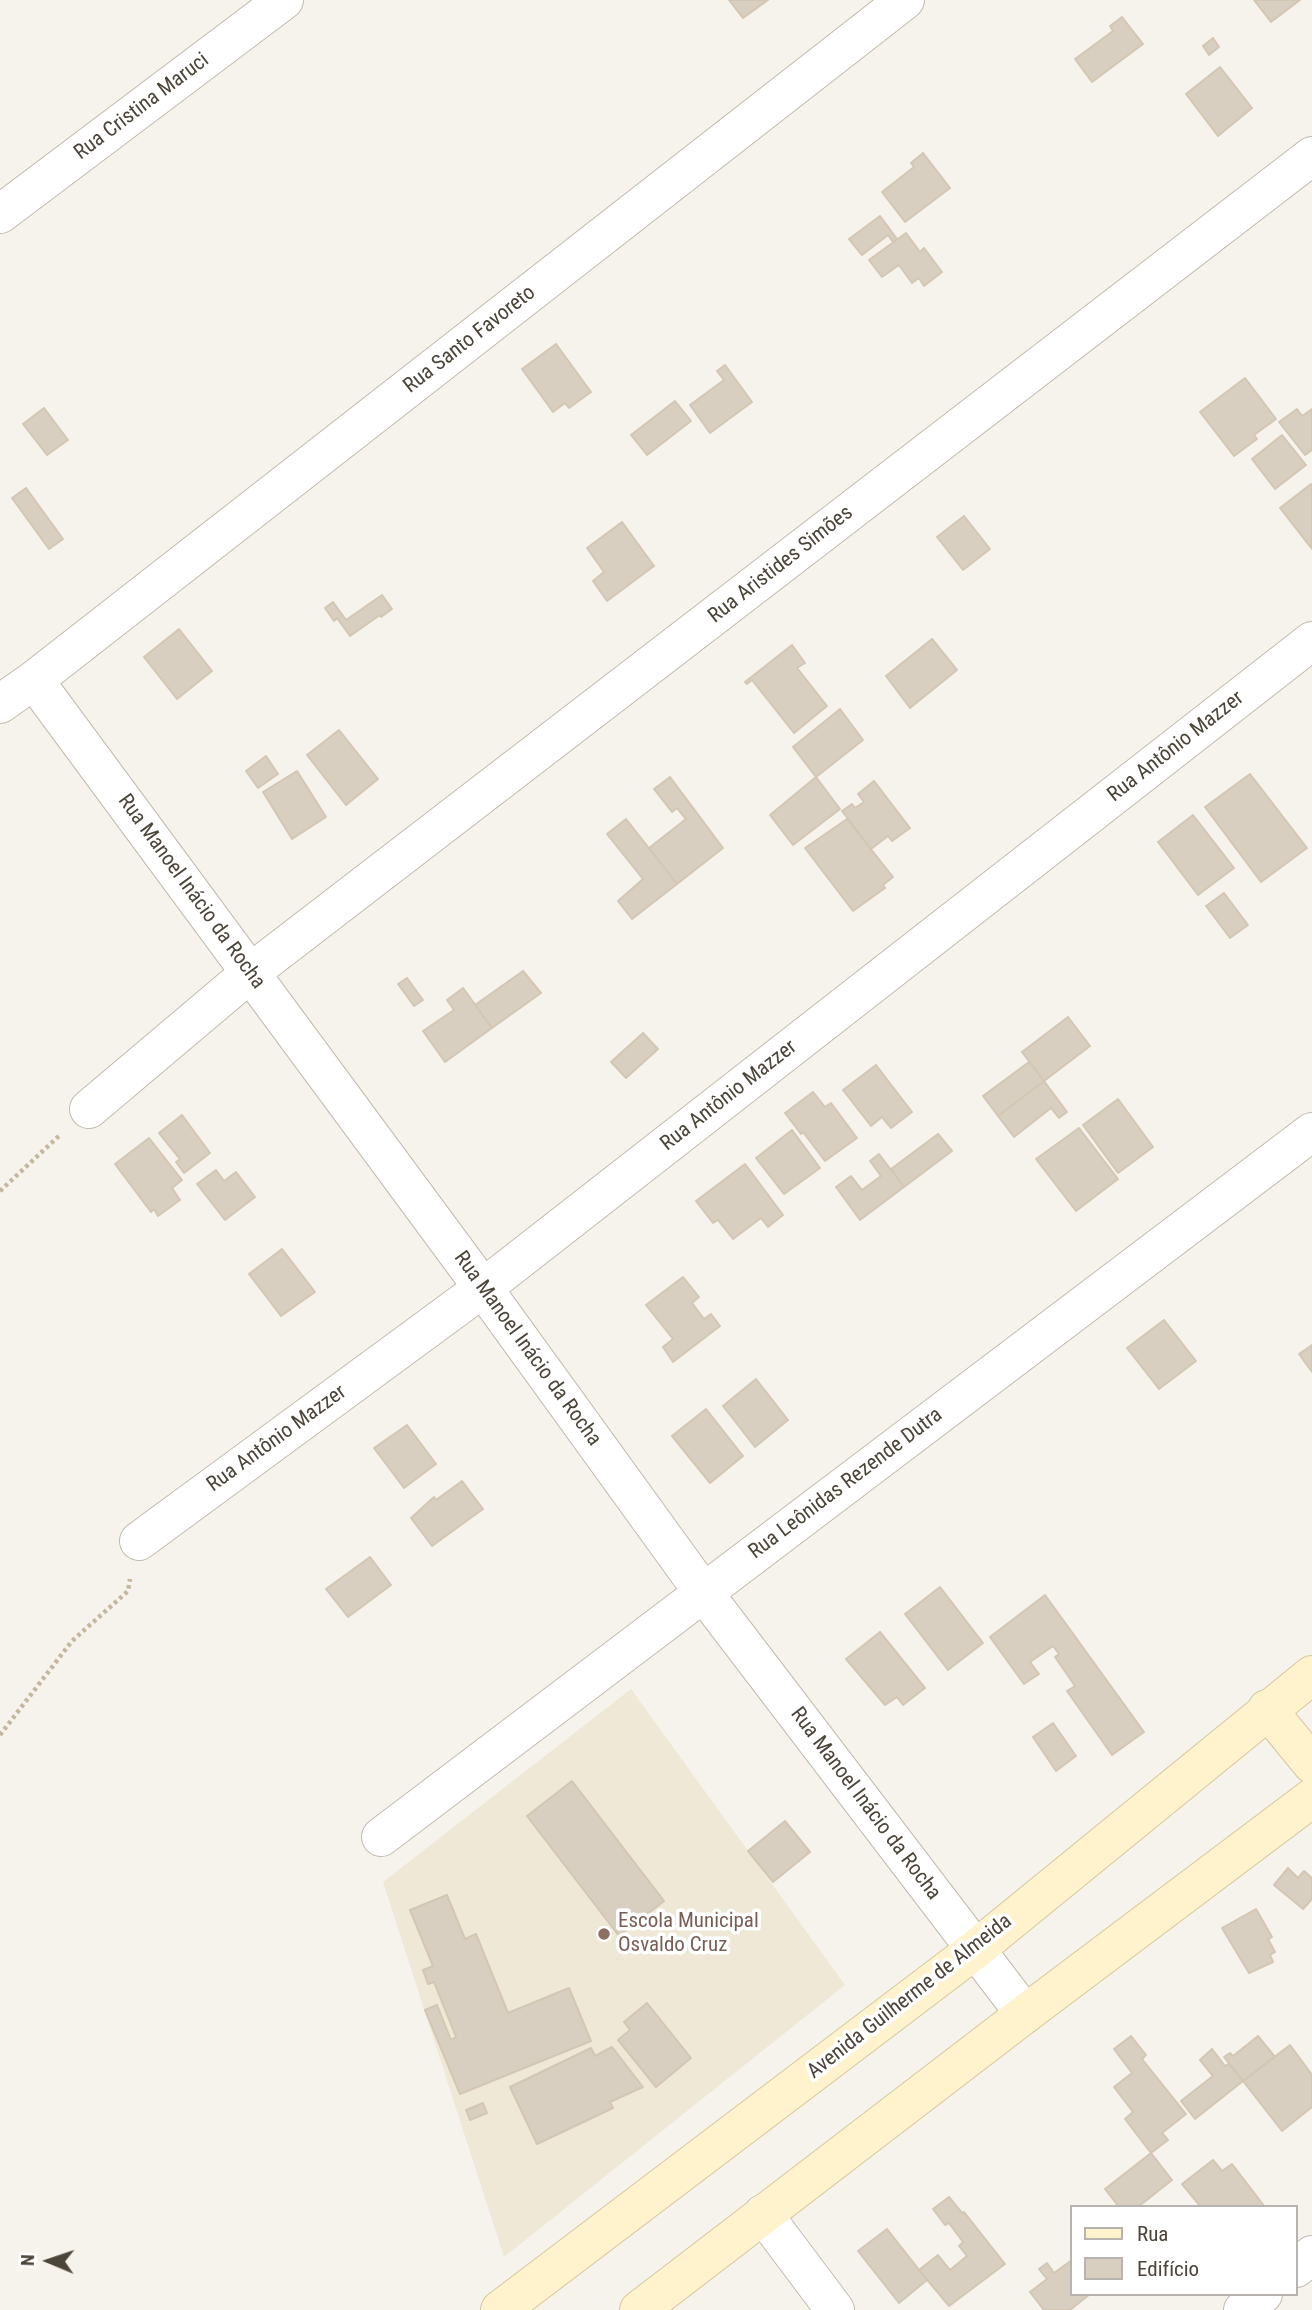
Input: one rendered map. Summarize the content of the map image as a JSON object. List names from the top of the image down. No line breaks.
{"streets":{"street":["Rua Cristina Maruci","Rua Santo Favoreto","Rua Aristides Simões","Rua Antônio Mazzer","Rua Manoel Inácio da Rocha","Rua Leônidas Rezende Dutra","Avenida Guilherme de Almeida"]},"crossings":[["Rua Santo Favoreto","Rua Manoel Inácio da Rocha"],["Rua Aristides Simões","Rua Manoel Inácio da Rocha"],["Rua Antônio Mazzer","Rua Manoel Inácio da Rocha"],["Rua Manoel Inácio da Rocha","Rua Leônidas Rezende Dutra"],["Rua Manoel Inácio da Rocha","Avenida Guilherme de Almeida"]],"places":["Escola Municipal Osvaldo Cruz"],"legend":["Rua","Edifício"],"north":"left"}
